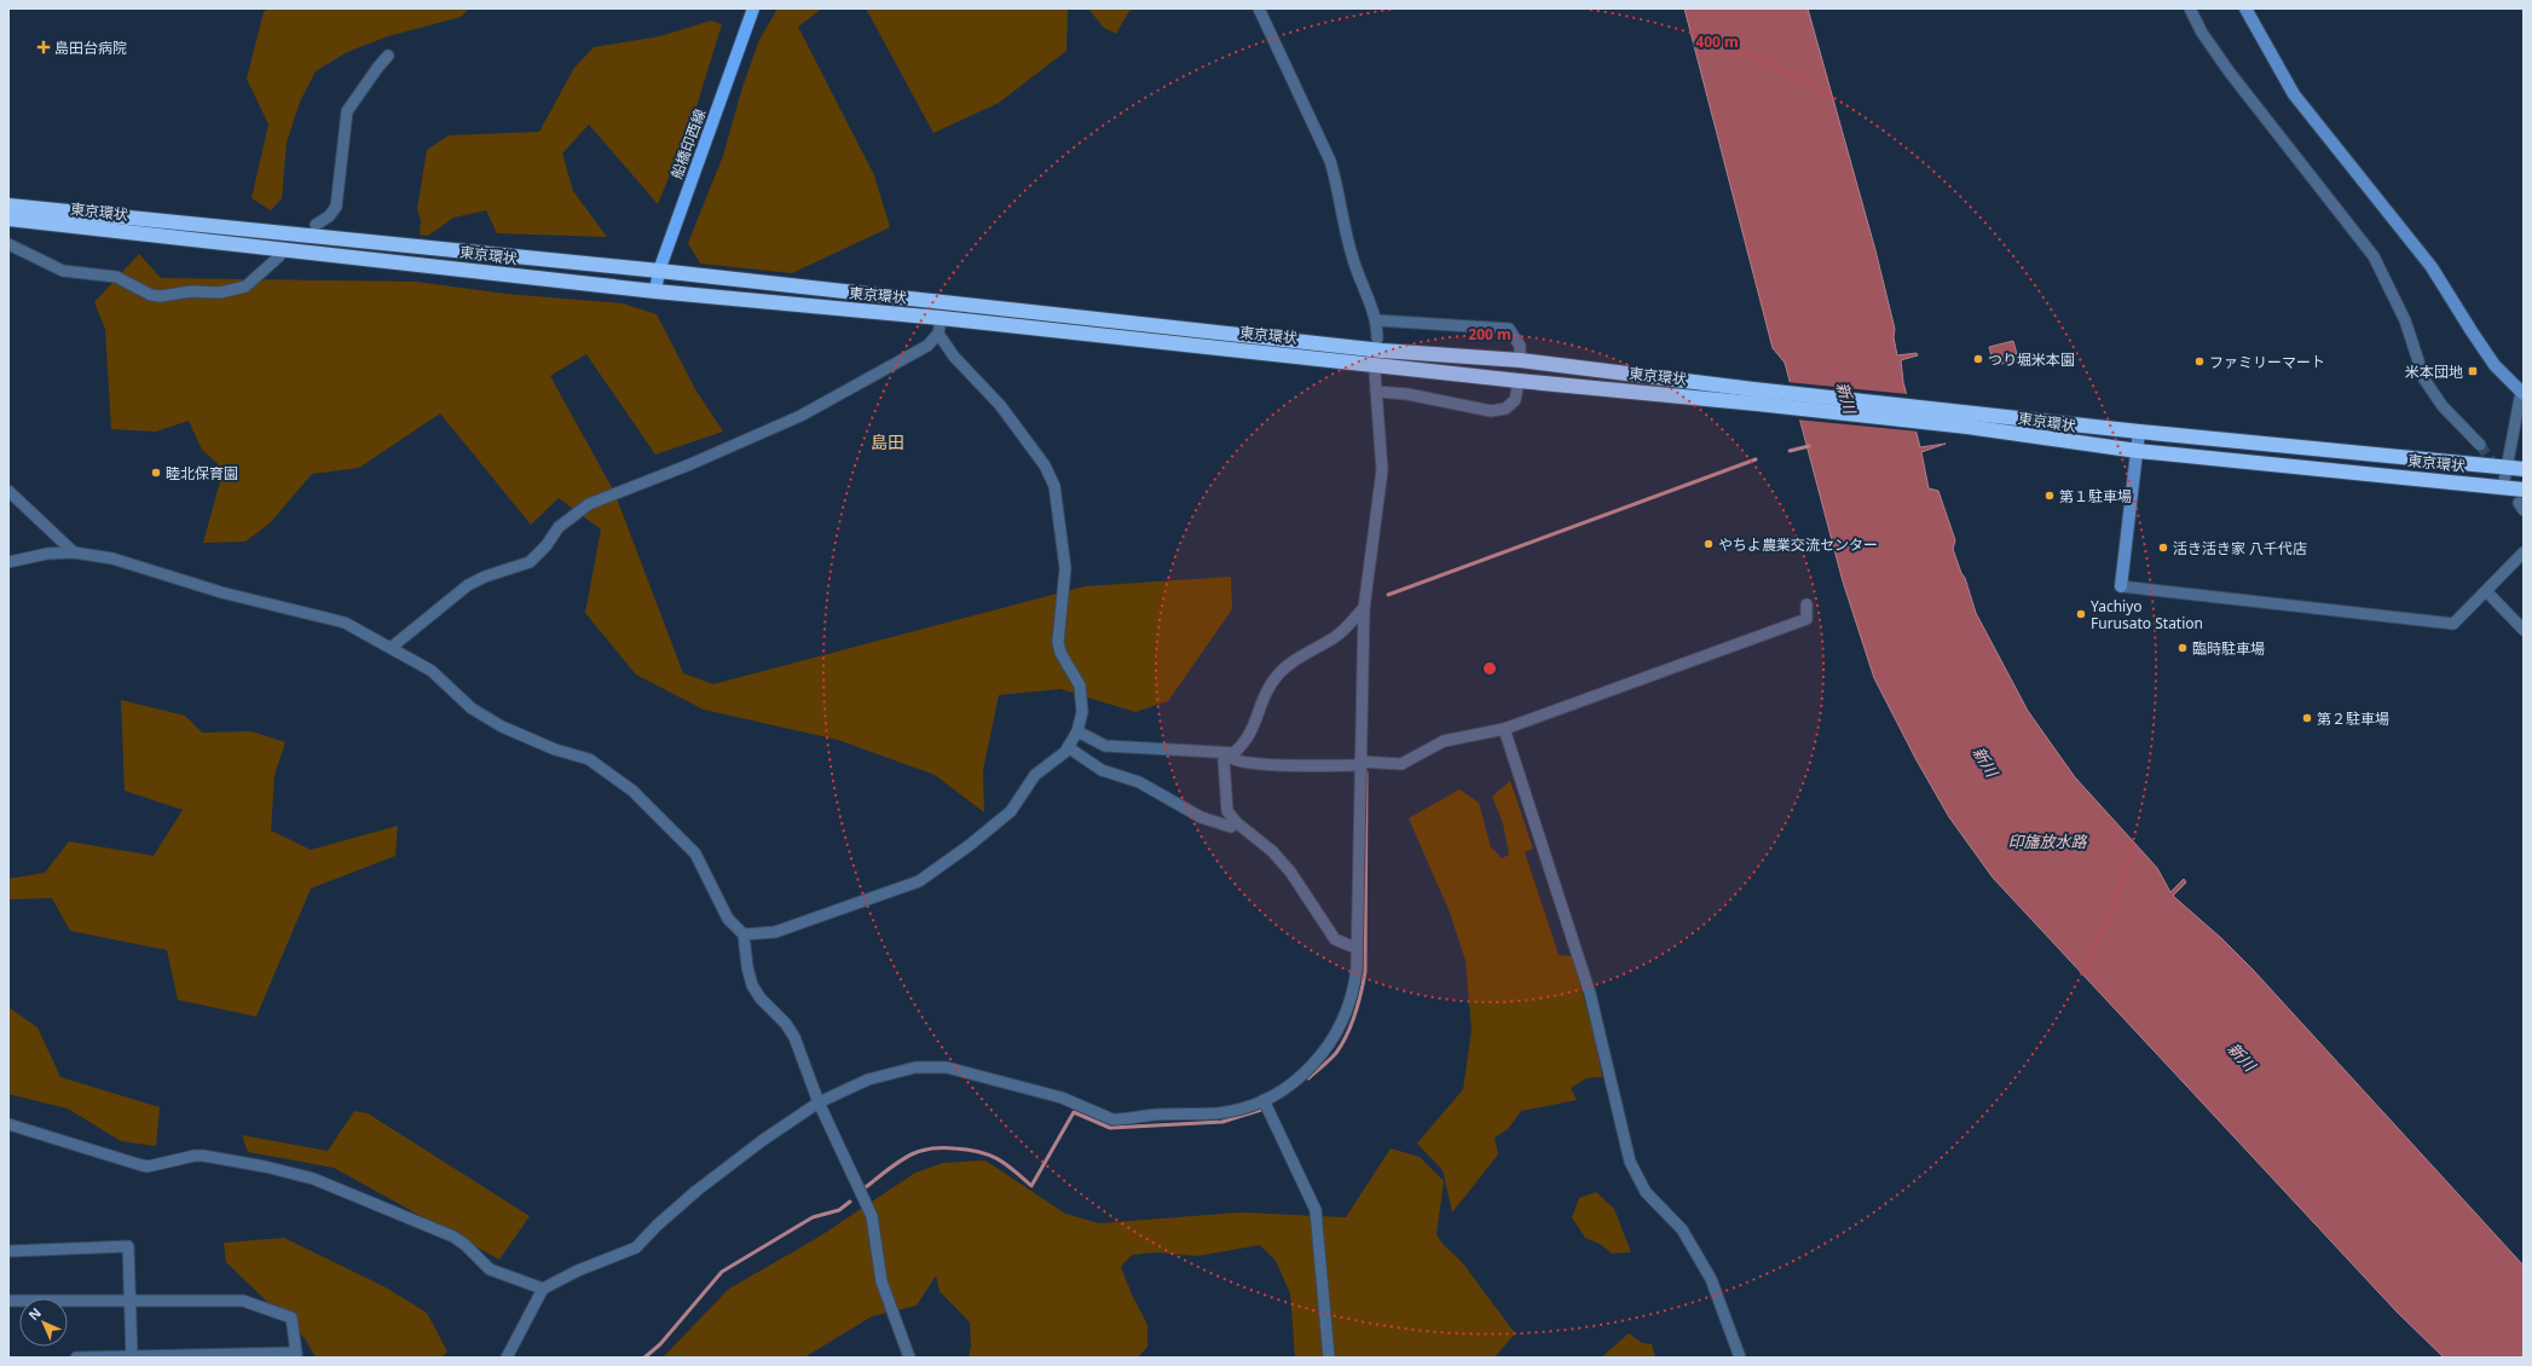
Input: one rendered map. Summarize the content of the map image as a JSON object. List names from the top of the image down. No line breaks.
{"streets":{"highway":["東京環状"],"main road":["船橋印西線"]},"crossings":[["船橋印西線","東京環状"]],"districts":["島田"],"water":["新川","印旛放水路"],"places":{"health":["島田台病院"],"other":["つり堀米本園","ファミリーマート","睦北保育園","第１駐車場","やちよ農業交流センター","活き活き家 八千代店","Yachiyo Furusato Station","臨時駐車場","第２駐車場"],"transit":["米本団地"]},"north":"top left","rings":["400 m","200 m"]}
